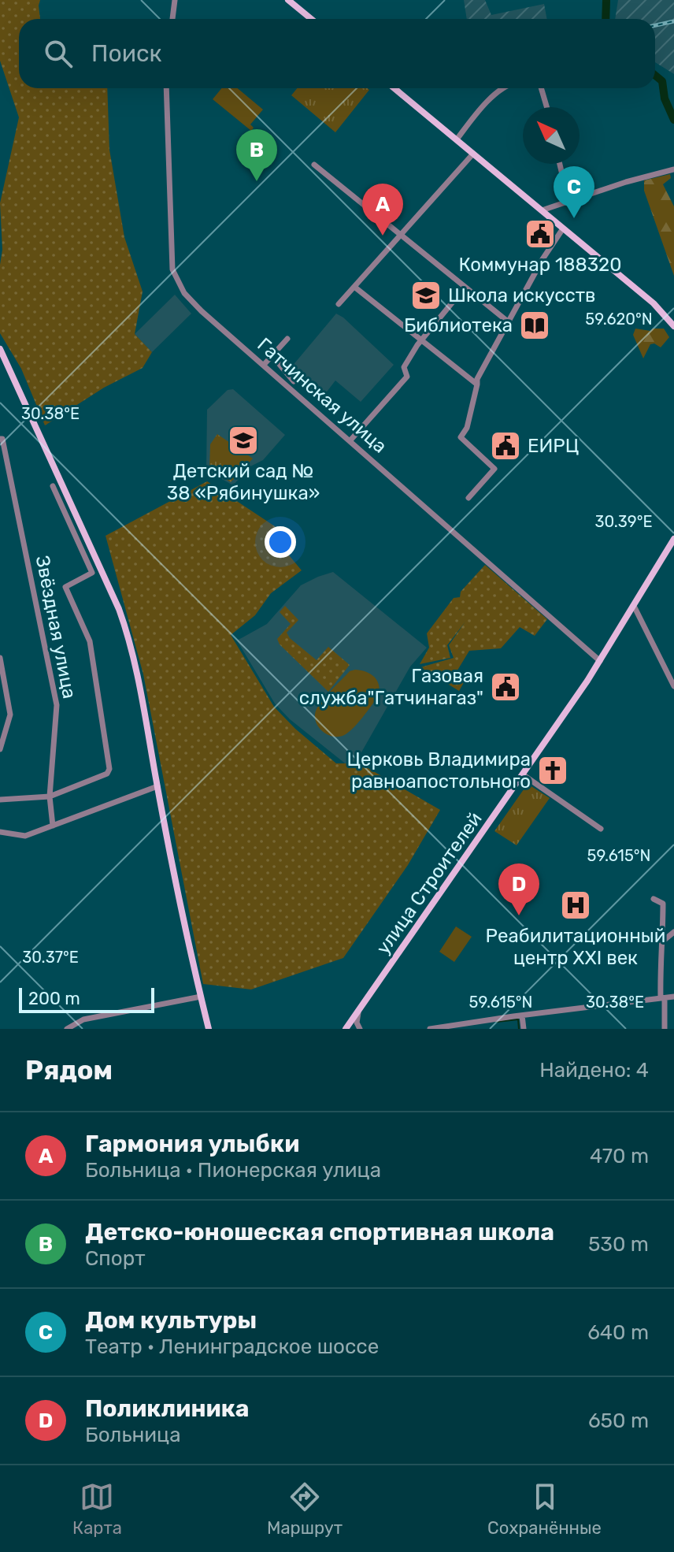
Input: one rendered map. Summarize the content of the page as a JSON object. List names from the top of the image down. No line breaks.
{"streets":{"main road":["улица Строителей"],"street":["Гатчинская улица","Звёздная улица"]},"crossings":[["Гатчинская улица","улица Строителей"]],"places":{"public building":["Коммунар 188320","ЕИРЦ","Газовая служба\"Гатчинагаз\""],"school or university":["Школа искусств","Детский сад № 38 «Рябинушка»"],"library":["Библиотека"],"church":["Церковь Владимира равноапостольного"],"hospital":["Реабилитационный центр ХХI век"]},"scale_bar":"200 m","north":"top left","page":{"search":"Поиск","pins":["B","C","A","D"],"scale":"200 m","heading":["Рядом","Найдено: 4"],"list":[{"mark":"A","name":"Гармония улыбки","note":"Больница · Пионерская улица","value":"470 m"},{"mark":"B","name":"Детско-юношеская спортивная школа","note":"Спорт","value":"530 m"},{"mark":"C","name":"Дом культуры","note":"Театр · Ленинградское шоссе","value":"640 m"},{"mark":"D","name":"Поликлиника","note":"Больница","value":"650 m"}],"nav":["Карта","Маршрут","Сохранённые"]},"coordinates":["59.620°N","30.38°E","30.39°E","59.615°N","30.37°E"]}
